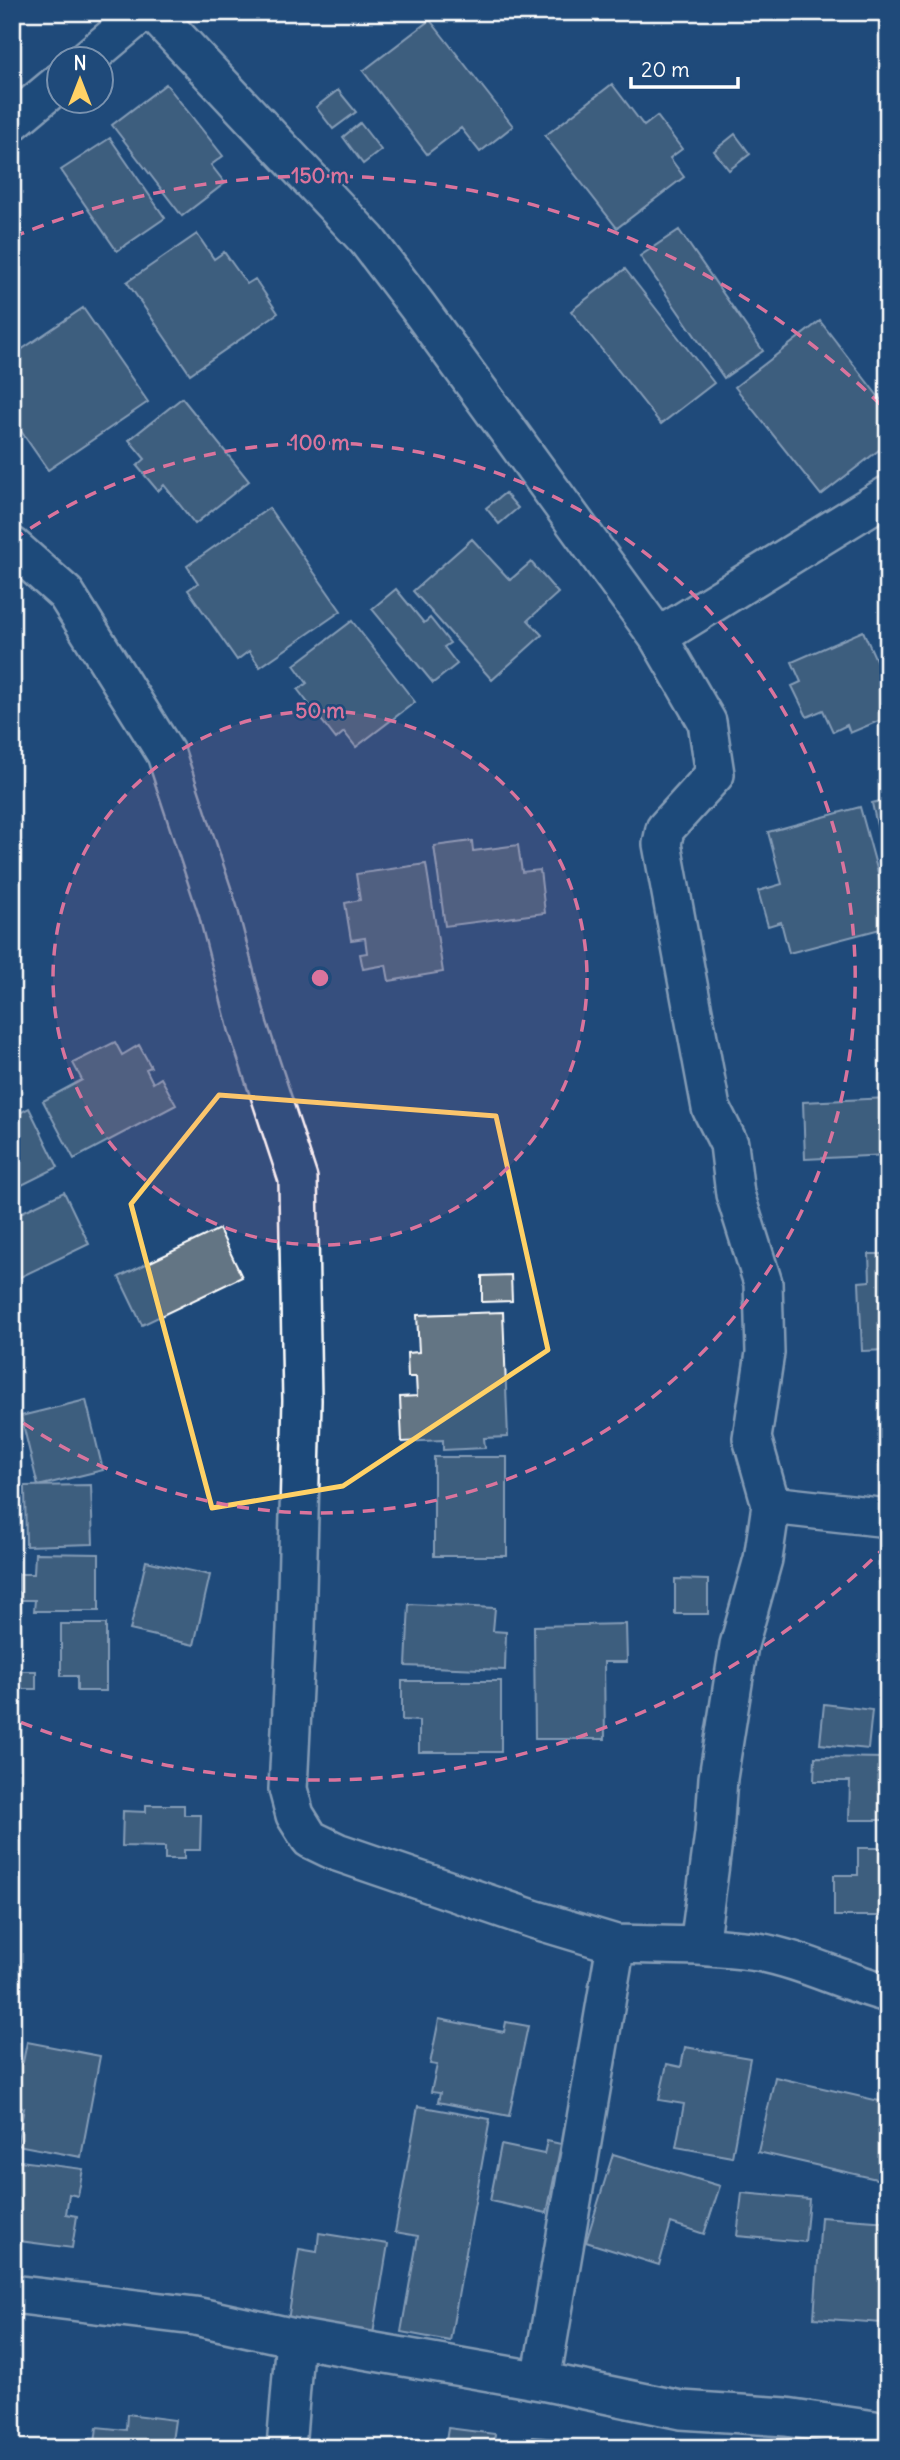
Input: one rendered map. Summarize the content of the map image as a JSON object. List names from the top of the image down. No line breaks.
{"scale_bar":"20 m","north":"top","rings":["150 m","100 m","50 m"]}
